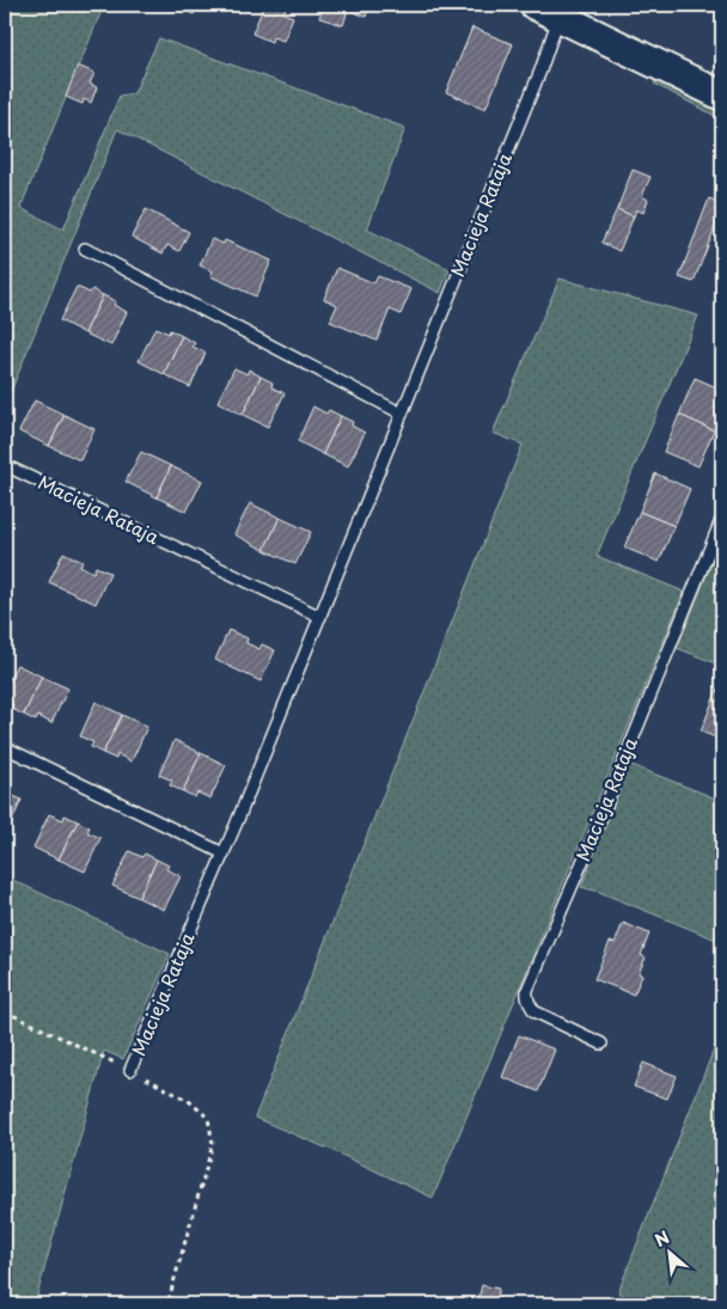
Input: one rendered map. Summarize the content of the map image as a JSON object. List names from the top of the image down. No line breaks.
{"streets":{"street":["Macieja Rataja"]},"north":"top left"}
